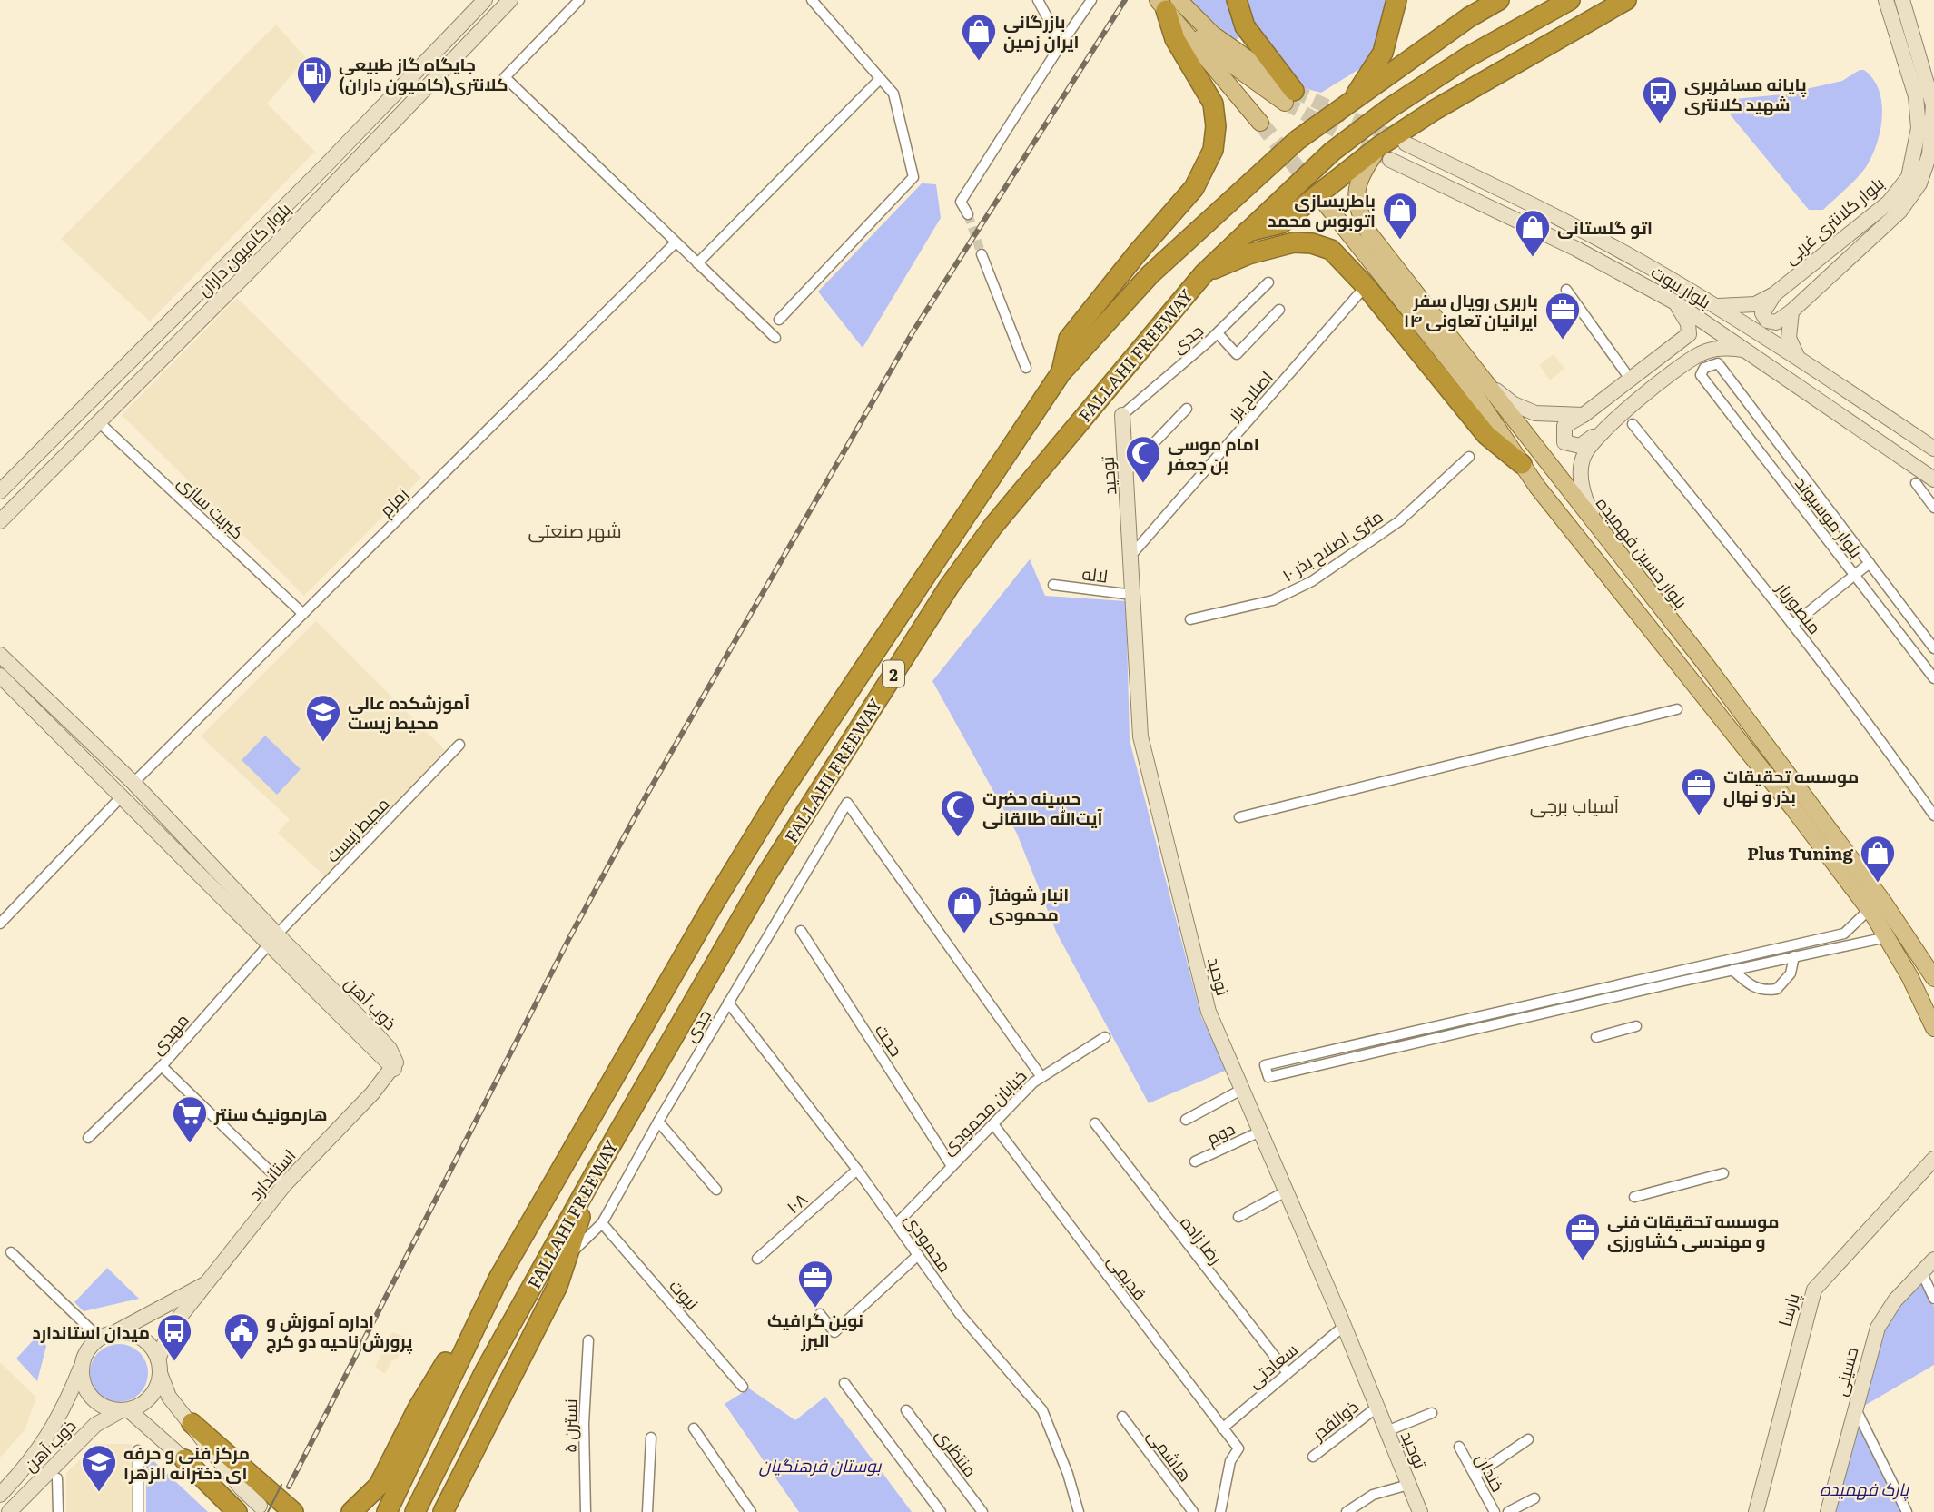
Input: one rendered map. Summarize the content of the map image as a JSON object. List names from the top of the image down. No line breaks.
{"streets":{"highway":["FALLAHI FREEWAY","2"],"main road":["بلوار کلانتری غربی","بلوار کامیون داران","بلوار نبوت","توحید","بلوار حسین فهمیده","ذوب آهن","استاندارد","پارسا","حسینی"],"street":["جدی","اصلاح بزر","زمزم","کبریت سازی","بلوار موسیوند","۱۰ متری اصلاح بذر","لاله","منصوریار","محیط زیست","مهدی","حجت","خیابان محمودی","دوم","۱۰۸","رضا زاده","محمودی","قدیمی","نبوت","سعادتی","ذوالقدر","نسترن ۵","منتظری","هاشمی","خندان"]},"crossings":[["بلوار کلانتری غربی","بلوار نبوت"],["بلوار کامیون داران","کبریت سازی"],["بلوار نبوت","بلوار حسین فهمیده"],["جدی","توحید"],["جدی","خیابان محمودی"],["جدی","محمودی"],["جدی","نبوت"],["اصلاح بزر","توحید"],["توحید","لاله"],["توحید","دوم"],["توحید","سعادتی"],["توحید","ذوالقدر"],["زمزم","کبریت سازی"],["زمزم","ذوب آهن"],["محیط زیست","ذوب آهن"],["محیط زیست","مهدی"],["ذوب آهن","مهدی"],["ذوب آهن","استاندارد"],["حجت","خیابان محمودی"],["خیابان محمودی","محمودی"],["خیابان محمودی","قدیمی"],["۱۰۸","محمودی"],["رضا زاده","سعادتی"],["قدیمی","سعادتی"]],"districts":["شهر صنعتی","آسیاب برجی"],"parks":["بوستان فرهنگیان","پارک فهمیده"],"places":{"shop":["بازرگانی ایران زمین","باطریسازی اتوبوس محمد","اتو گلستانی","Plus Tuning","انبار شوفاژ محمودی"],"fuel station":["جایگاه گاز طبیعی کلانتری(کامیون داران)"],"bus stop":["پایانه مسافربری شهید کلانتری","میدان استاندارد"],"office":["باربری رویال سفر ایرانیان تعاونی ۱۴","موسسه تحقیقات بذر و نهال","موسسه تحقیقات فنی و مهندسی کشاورزی","نوین گرافیک البرز"],"mosque":["امام موسی بن جعفر","حسینه حضرت آیت‌الله طالقانی"],"school or university":["آموزشکده عالی محیط زیست","مرکز فنی و حرفه ای دخترانه الزهرا"],"supermarket":["هارمونیک سنتر"],"public building":["اداره آموزش و پرورش ناحیه دو کرج"]}}
